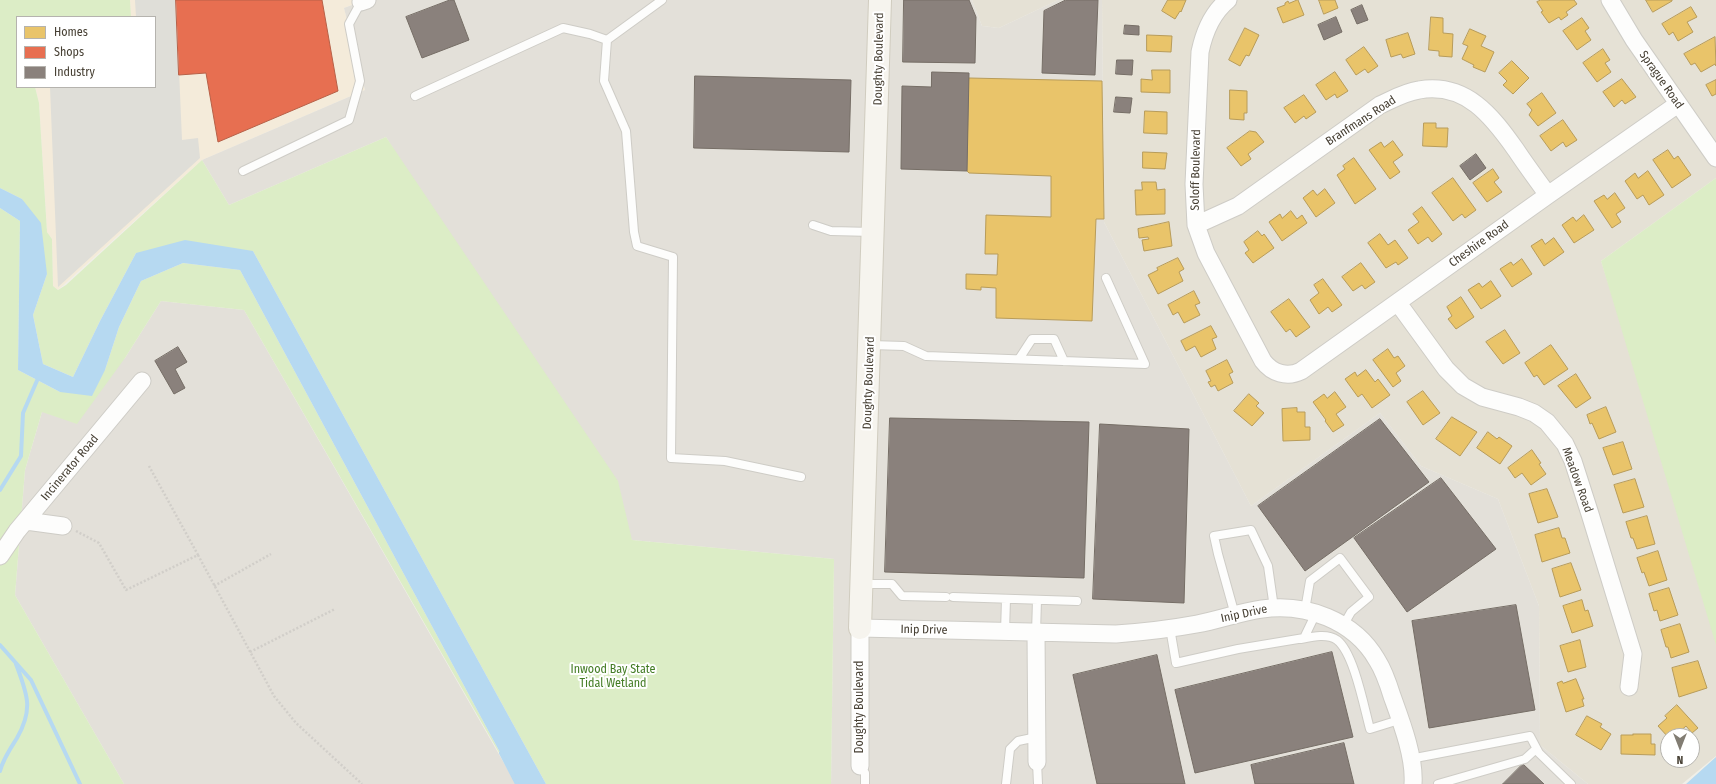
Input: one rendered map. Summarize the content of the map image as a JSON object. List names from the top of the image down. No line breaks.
{"streets":{"main road":["Doughty Boulevard"],"street":["Sprague Road","Branfmans Road","Soloff Boulevard","Cheshire Road","Incinerator Road","Meadow Road","Inip Drive"]},"crossings":[["Doughty Boulevard","Inip Drive"],["Sprague Road","Cheshire Road"],["Branfmans Road","Soloff Boulevard"],["Branfmans Road","Cheshire Road"],["Soloff Boulevard","Cheshire Road"],["Cheshire Road","Meadow Road"]],"parks":["Inwood Bay State Tidal Wetland"],"legend":["Homes","Shops","Industry"],"north":"bottom"}
